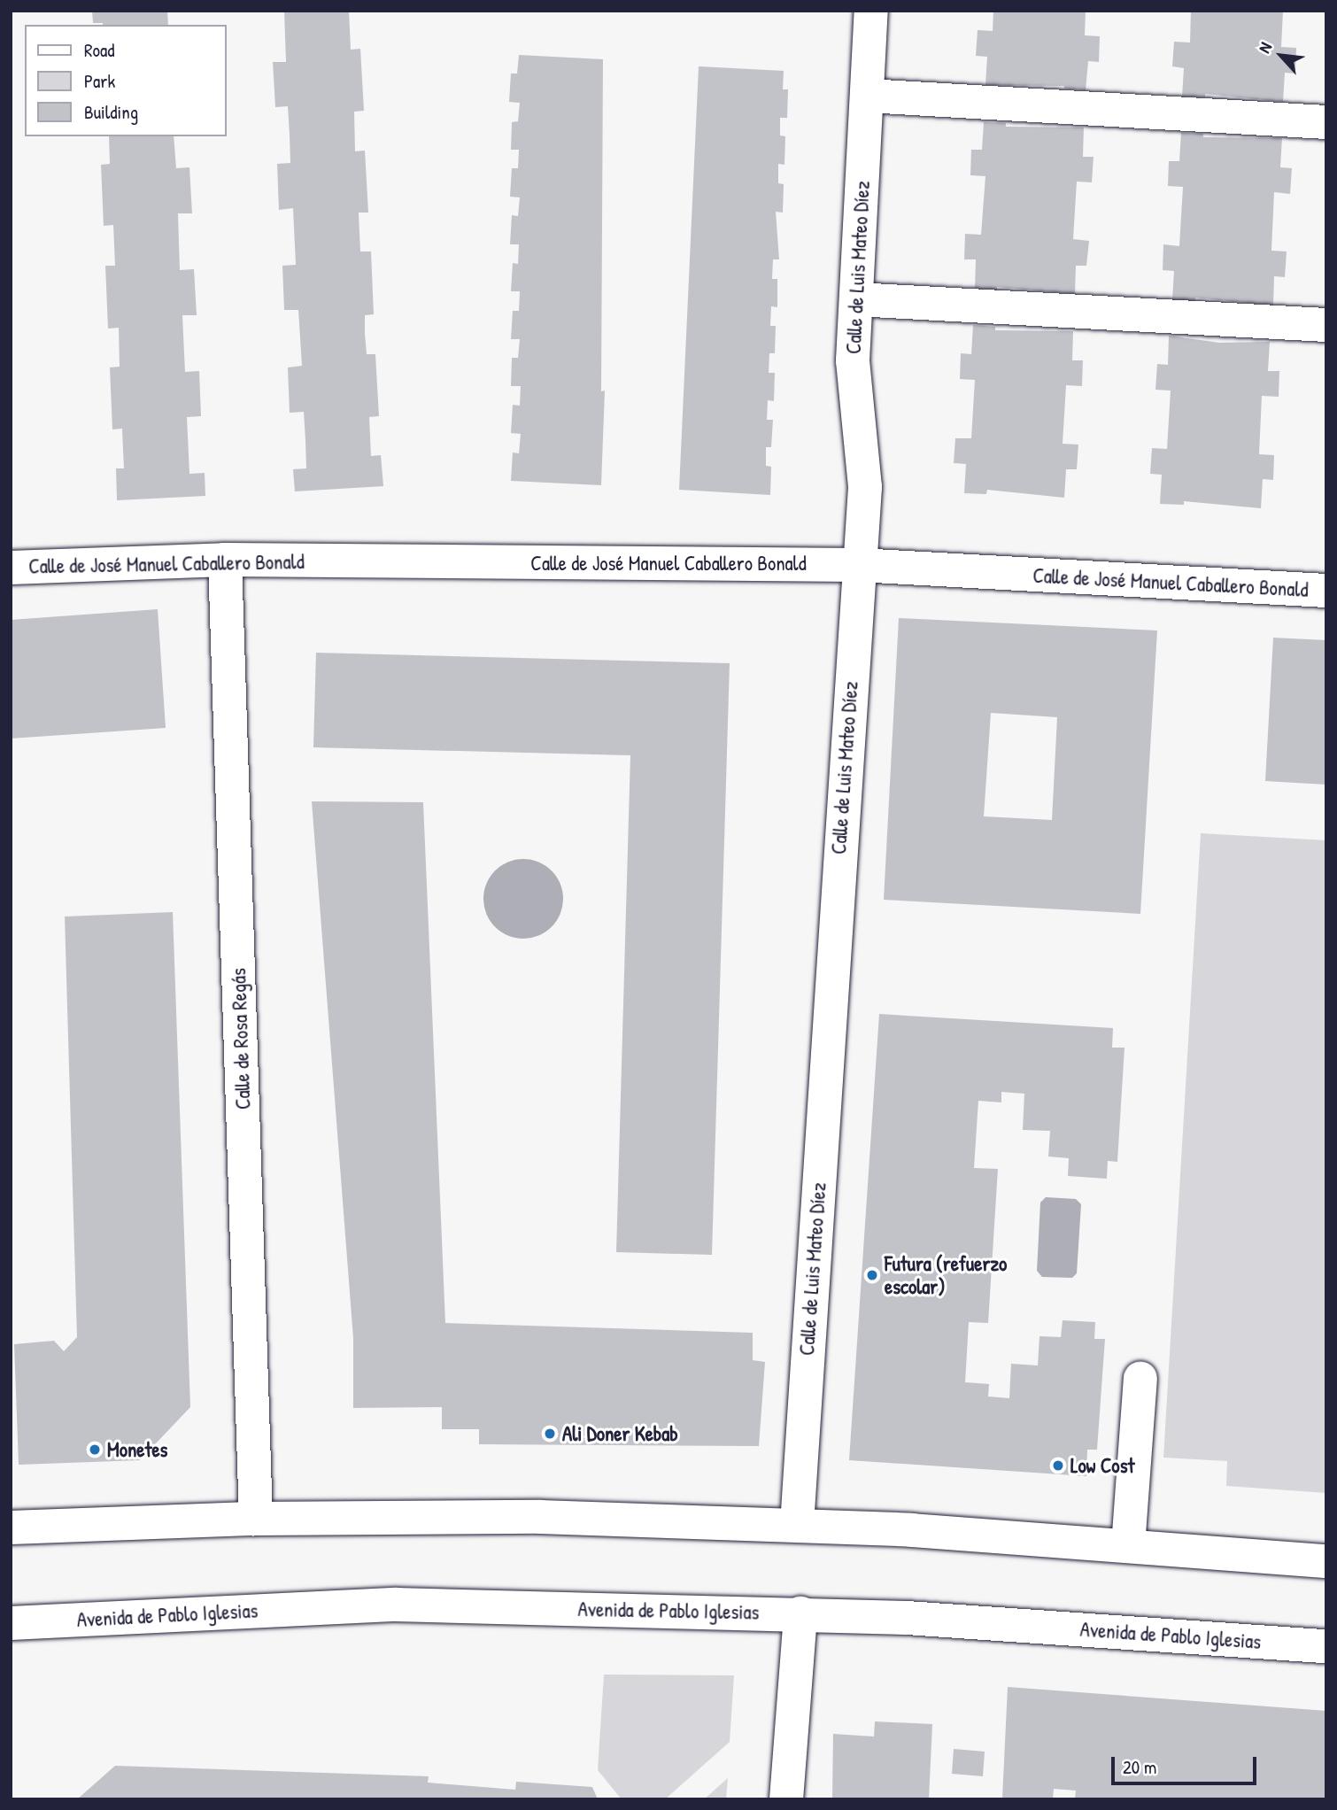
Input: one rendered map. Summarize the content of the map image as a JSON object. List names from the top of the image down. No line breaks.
{"streets":{"street":["Calle de Luis Mateo Díez","Calle de José Manuel Caballero Bonald","Calle de Rosa Regás","Avenida de Pablo Iglesias"]},"crossings":[["Calle de Luis Mateo Díez","Calle de José Manuel Caballero Bonald"],["Calle de José Manuel Caballero Bonald","Calle de Rosa Regás"]],"places":["Futura (refuerzo escolar)","Ali Doner Kebab","Monetes","Low Cost"],"legend":["Road","Park","Building"],"scale_bar":"20 m","north":"top left"}
